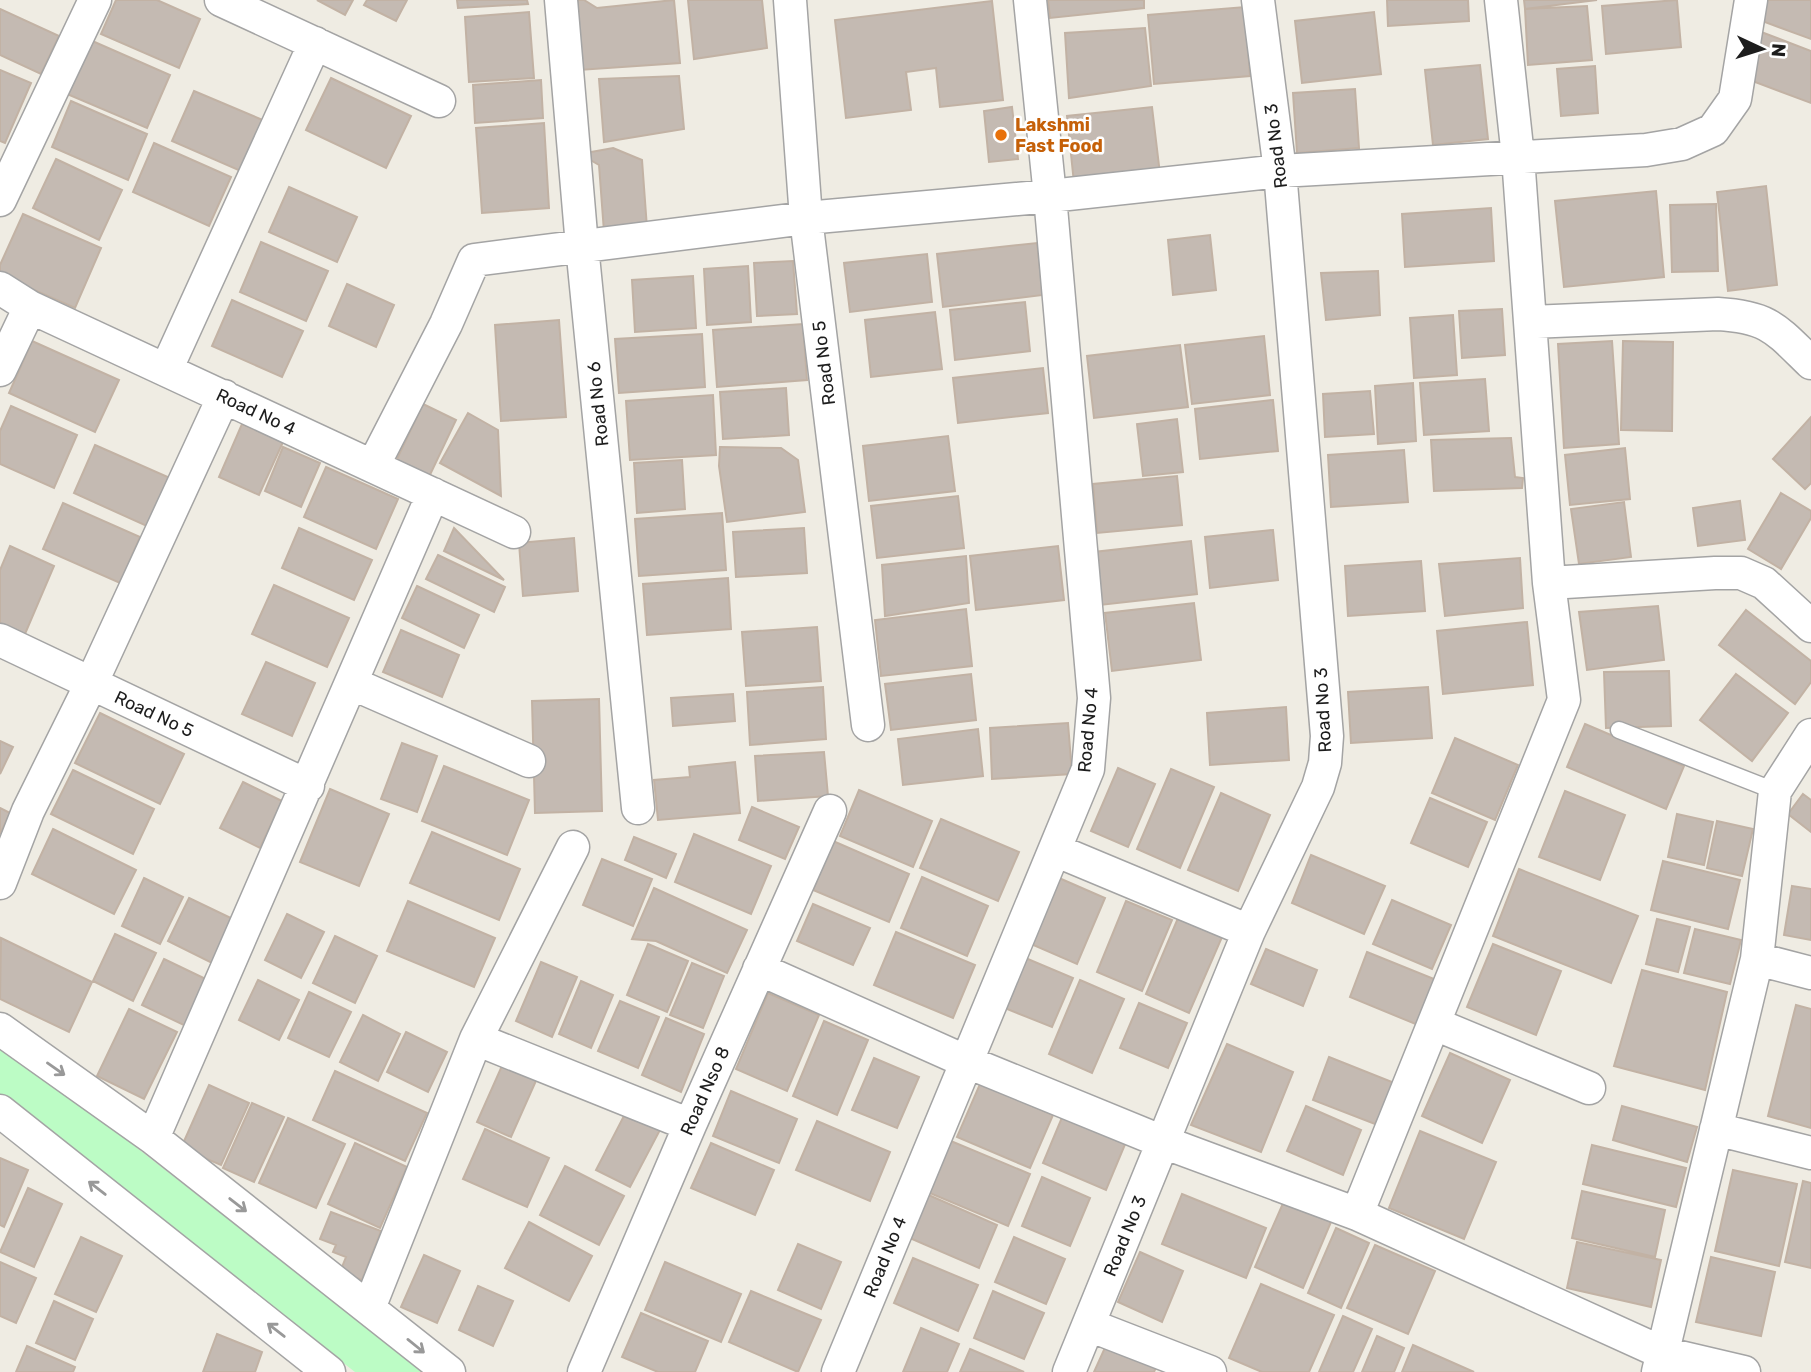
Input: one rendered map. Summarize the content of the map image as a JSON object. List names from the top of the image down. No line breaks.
{"streets":{"street":["Road No 3","Road No 5","Road No 6","Road No 4","Road Nso 8"]},"places":["Lakshmi Fast Food"],"north":"right"}
